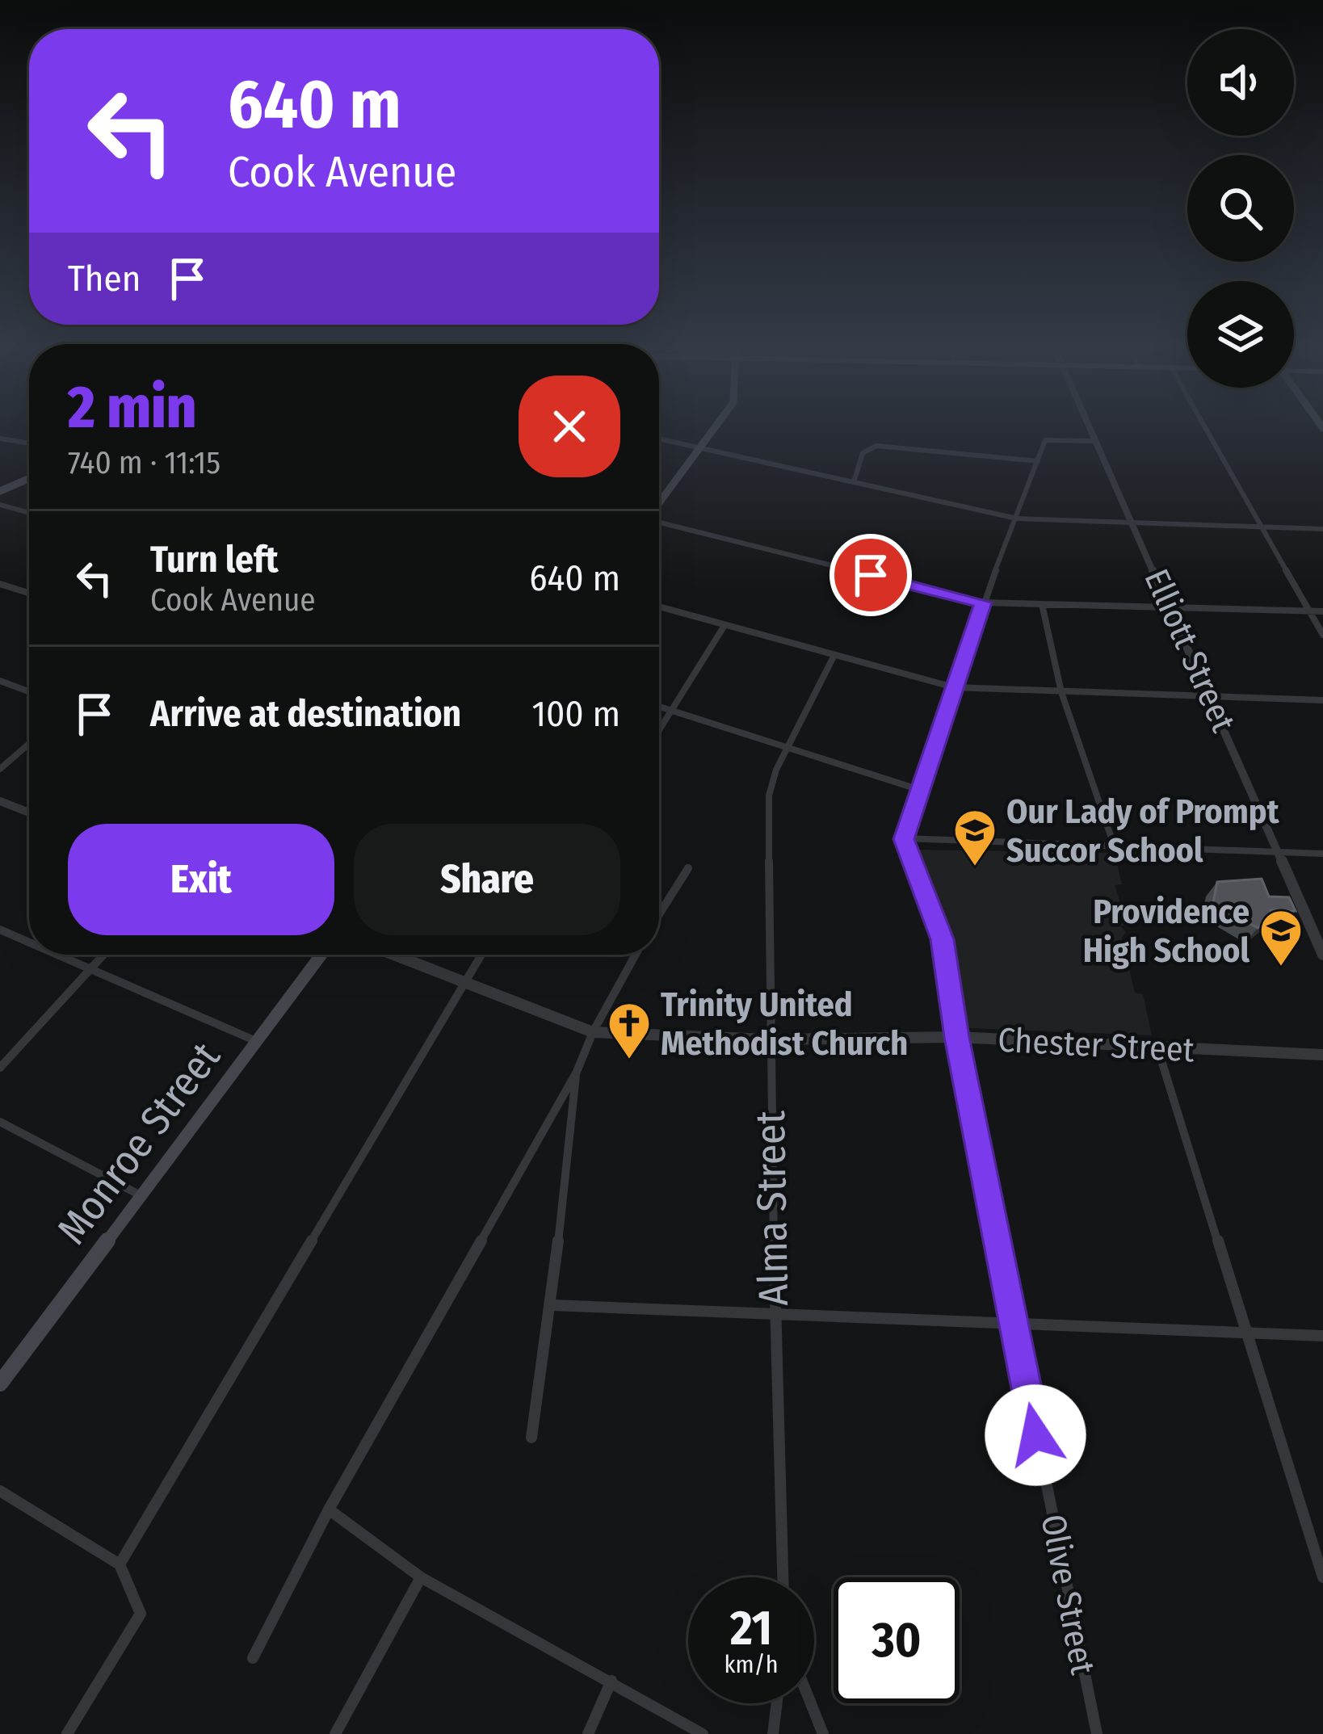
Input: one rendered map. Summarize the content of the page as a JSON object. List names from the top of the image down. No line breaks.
{"streets":{"main road":["Monroe Street"],"street":["Elliott Street","Chester Street","Alma Street","Olive Street"]},"crossings":[["Chester Street","Alma Street"],["Chester Street","Olive Street"]],"places":{"school or university":["Our Lady of Prompt Succor School","Providence High School"],"church":["Trinity United Methodist Church"]},"page":{"turn":["640 m","Cook Avenue"],"then":"Then","heading":["2 min","740 m · 11:15"],"list":[{"name":"Turn left","note":"Cook Avenue","value":"640 m"},{"name":"Arrive at destination","value":"100 m"}],"buttons":["Exit","Share"],"speed":"21 km/h","limit":"30"}}
